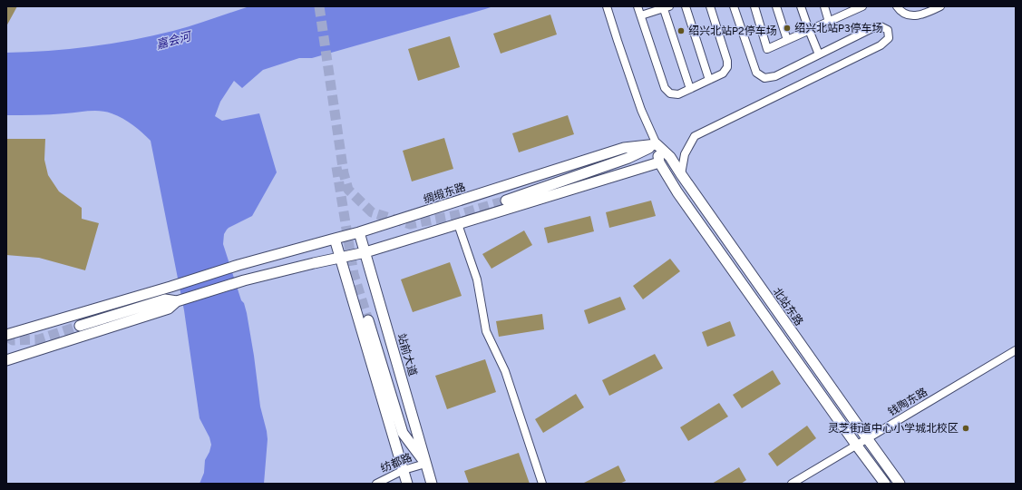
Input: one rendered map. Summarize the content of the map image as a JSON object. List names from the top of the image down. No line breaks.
{"streets":{"main road":["绸缎东路","北站东路","站前大道"],"street":["钱陶东路","纺都路"]},"crossings":[["绸缎东路","北站东路"],["绸缎东路","站前大道"],["北站东路","钱陶东路"],["站前大道","纺都路"]],"water":["嘉会河"],"places":["绍兴北站P3停车场","绍兴北站P2停车场","灵芝街道中心小学城北校区"]}
